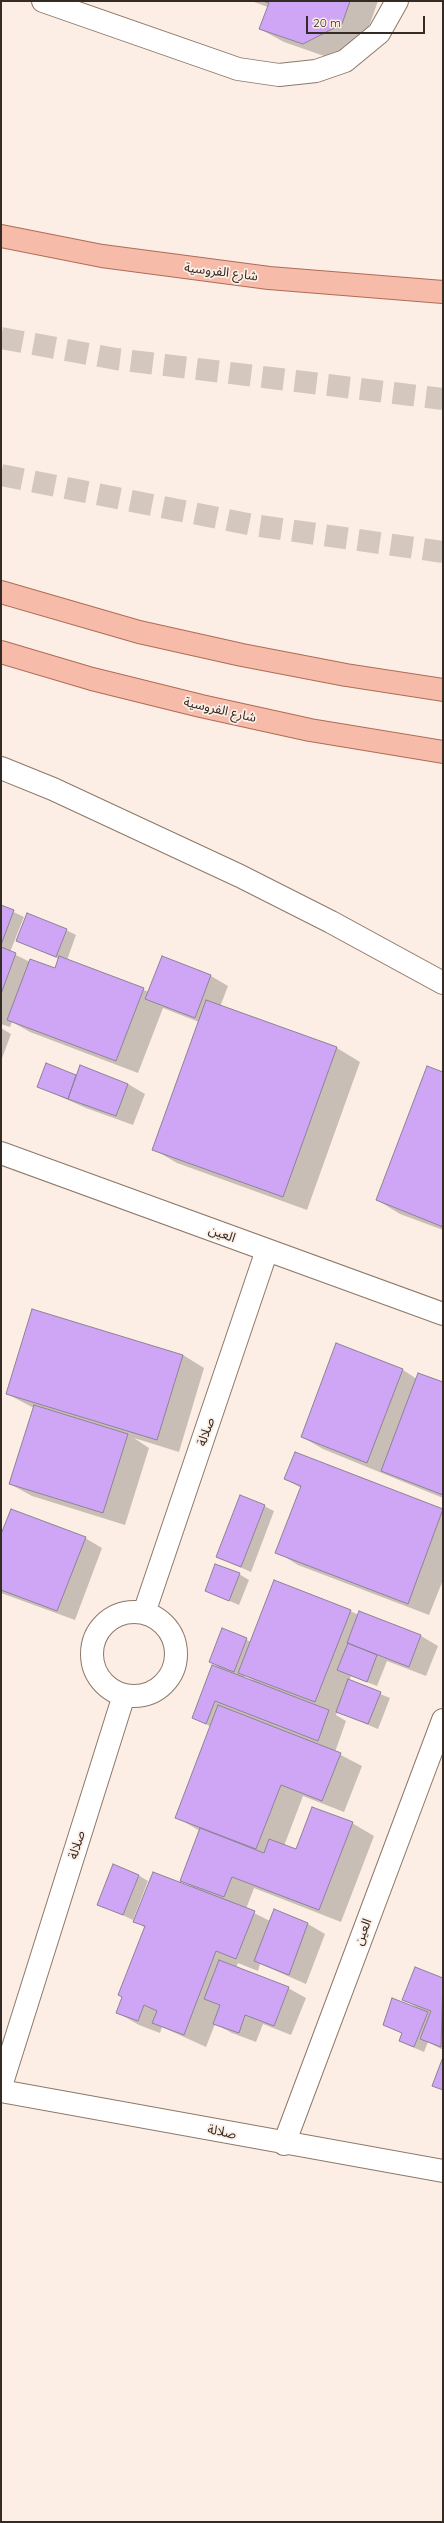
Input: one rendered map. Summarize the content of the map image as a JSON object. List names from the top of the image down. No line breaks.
{"streets":{"main road":["شارع الفروسية"],"street":["العين","صلالة"]},"crossings":[["العين","صلالة"]],"scale_bar":"20 m"}
